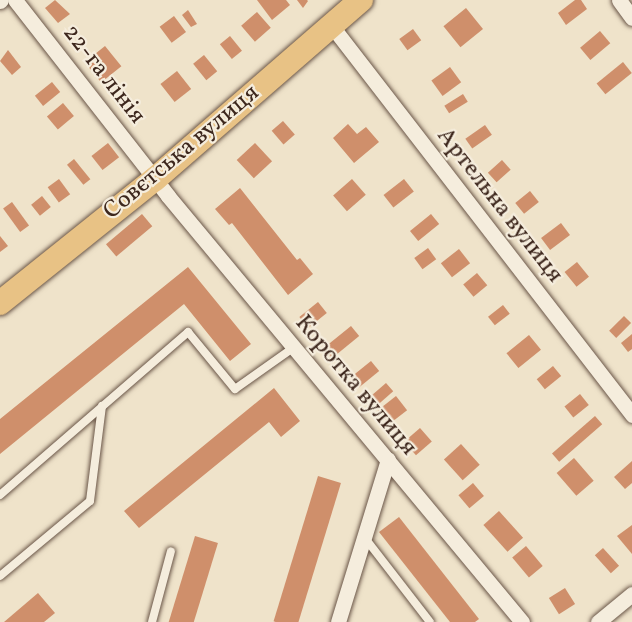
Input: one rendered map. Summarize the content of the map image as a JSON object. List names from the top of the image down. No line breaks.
{"streets":{"main road":["Совєтська вулиця"],"street":["22-га лінія","Артельна вулиця","Коротка вулиця"]},"crossings":[["22-га лінія","Совєтська вулиця"],["22-га лінія","Коротка вулиця"],["Совєтська вулиця","Артельна вулиця"],["Совєтська вулиця","Коротка вулиця"]]}
